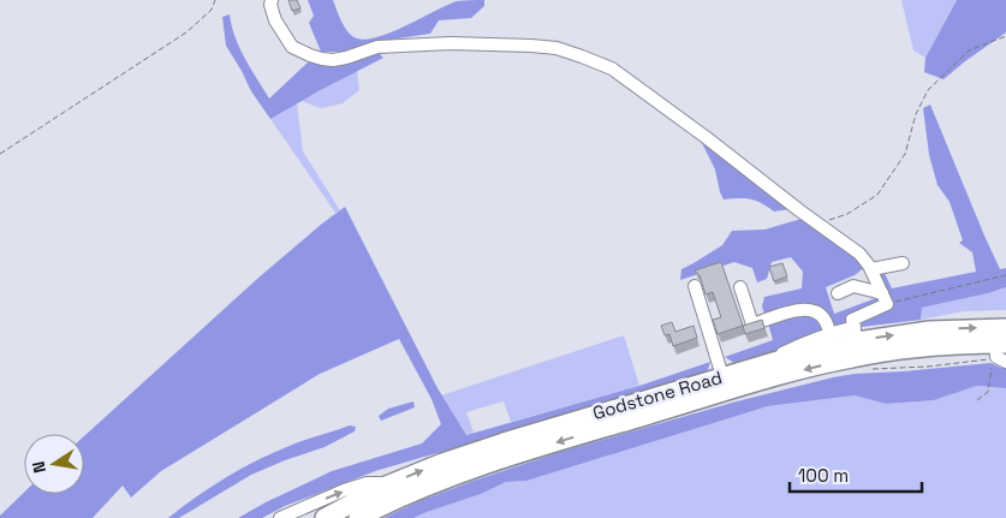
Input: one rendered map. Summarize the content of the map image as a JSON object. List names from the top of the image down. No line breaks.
{"streets":{"highway":["Godstone Road"]},"scale_bar":"100 m","north":"left"}
